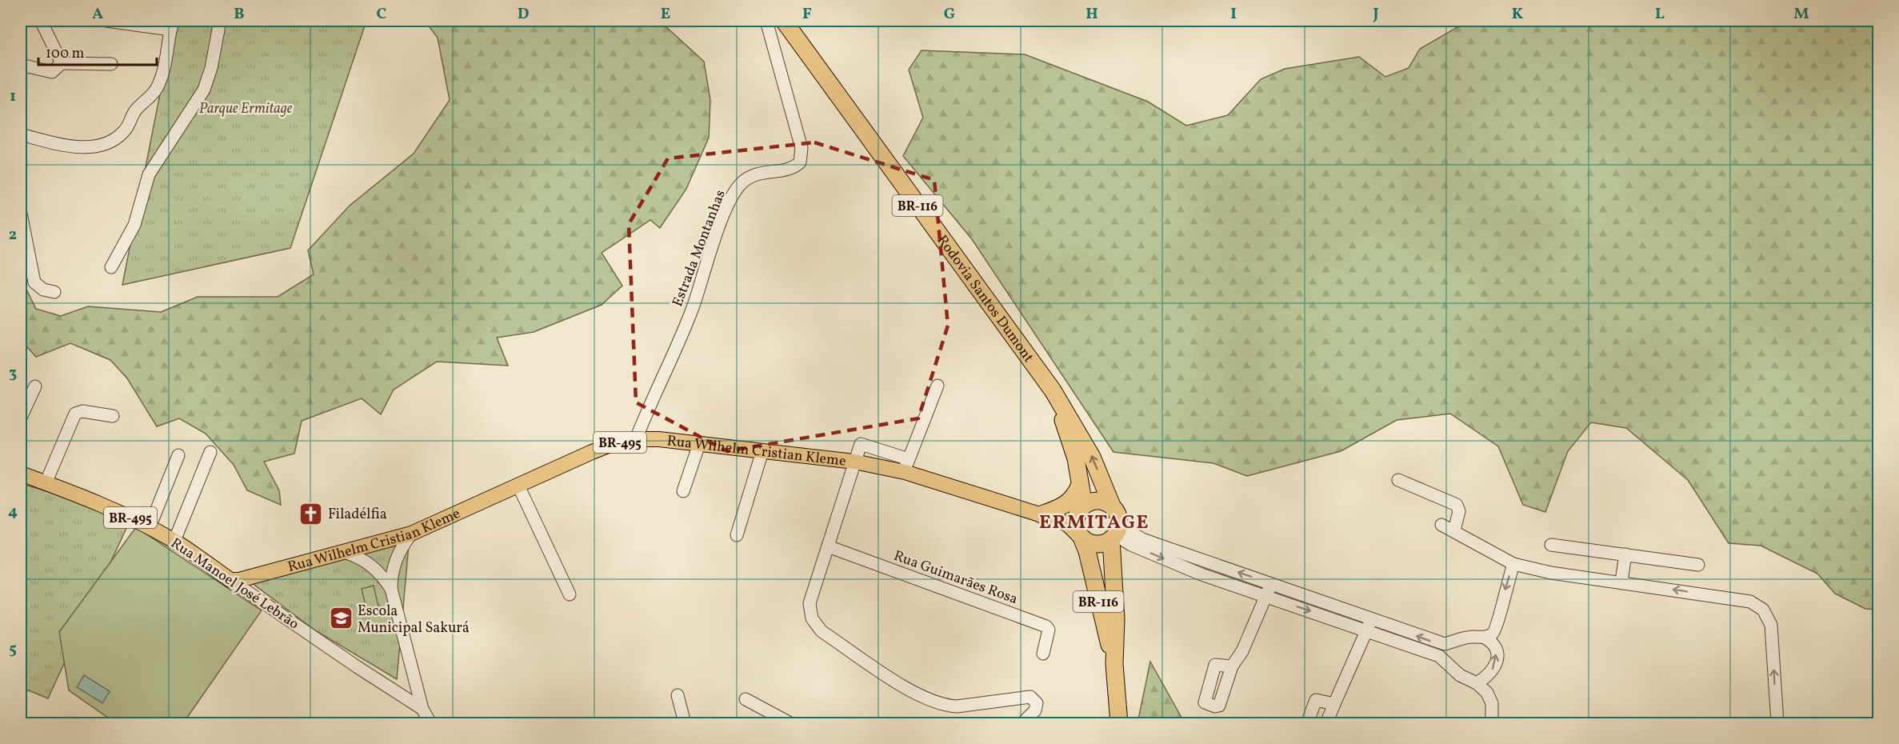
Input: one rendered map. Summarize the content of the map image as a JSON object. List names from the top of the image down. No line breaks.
{"streets":{"highway":["BR-116","Rodovia Santos Dumont"],"main road":["BR-495","Rua Wilhelm Cristian Kleme","Rua Manoel José Lebrão"],"street":["Estrada Montanhas","Rua Guimarães Rosa"]},"crossings":[["BR-116","Rodovia Santos Dumont"],["BR-116","BR-495"],["Estrada Montanhas","Rua Wilhelm Cristian Kleme"],["BR-495","Rua Wilhelm Cristian Kleme"],["Rua Wilhelm Cristian Kleme","Rua Manoel José Lebrão"]],"districts":["ERMITAGE"],"parks":["Parque Ermitage"],"places":{"church":["Filadélfia"],"school or university":["Escola Municipal Sakurá"]},"scale_bar":"100 m","grid":{"columns":["A","B","C","D","E","F","G","H","I","J","K","L","M"],"rows":["1","2","3","4","5"]}}
